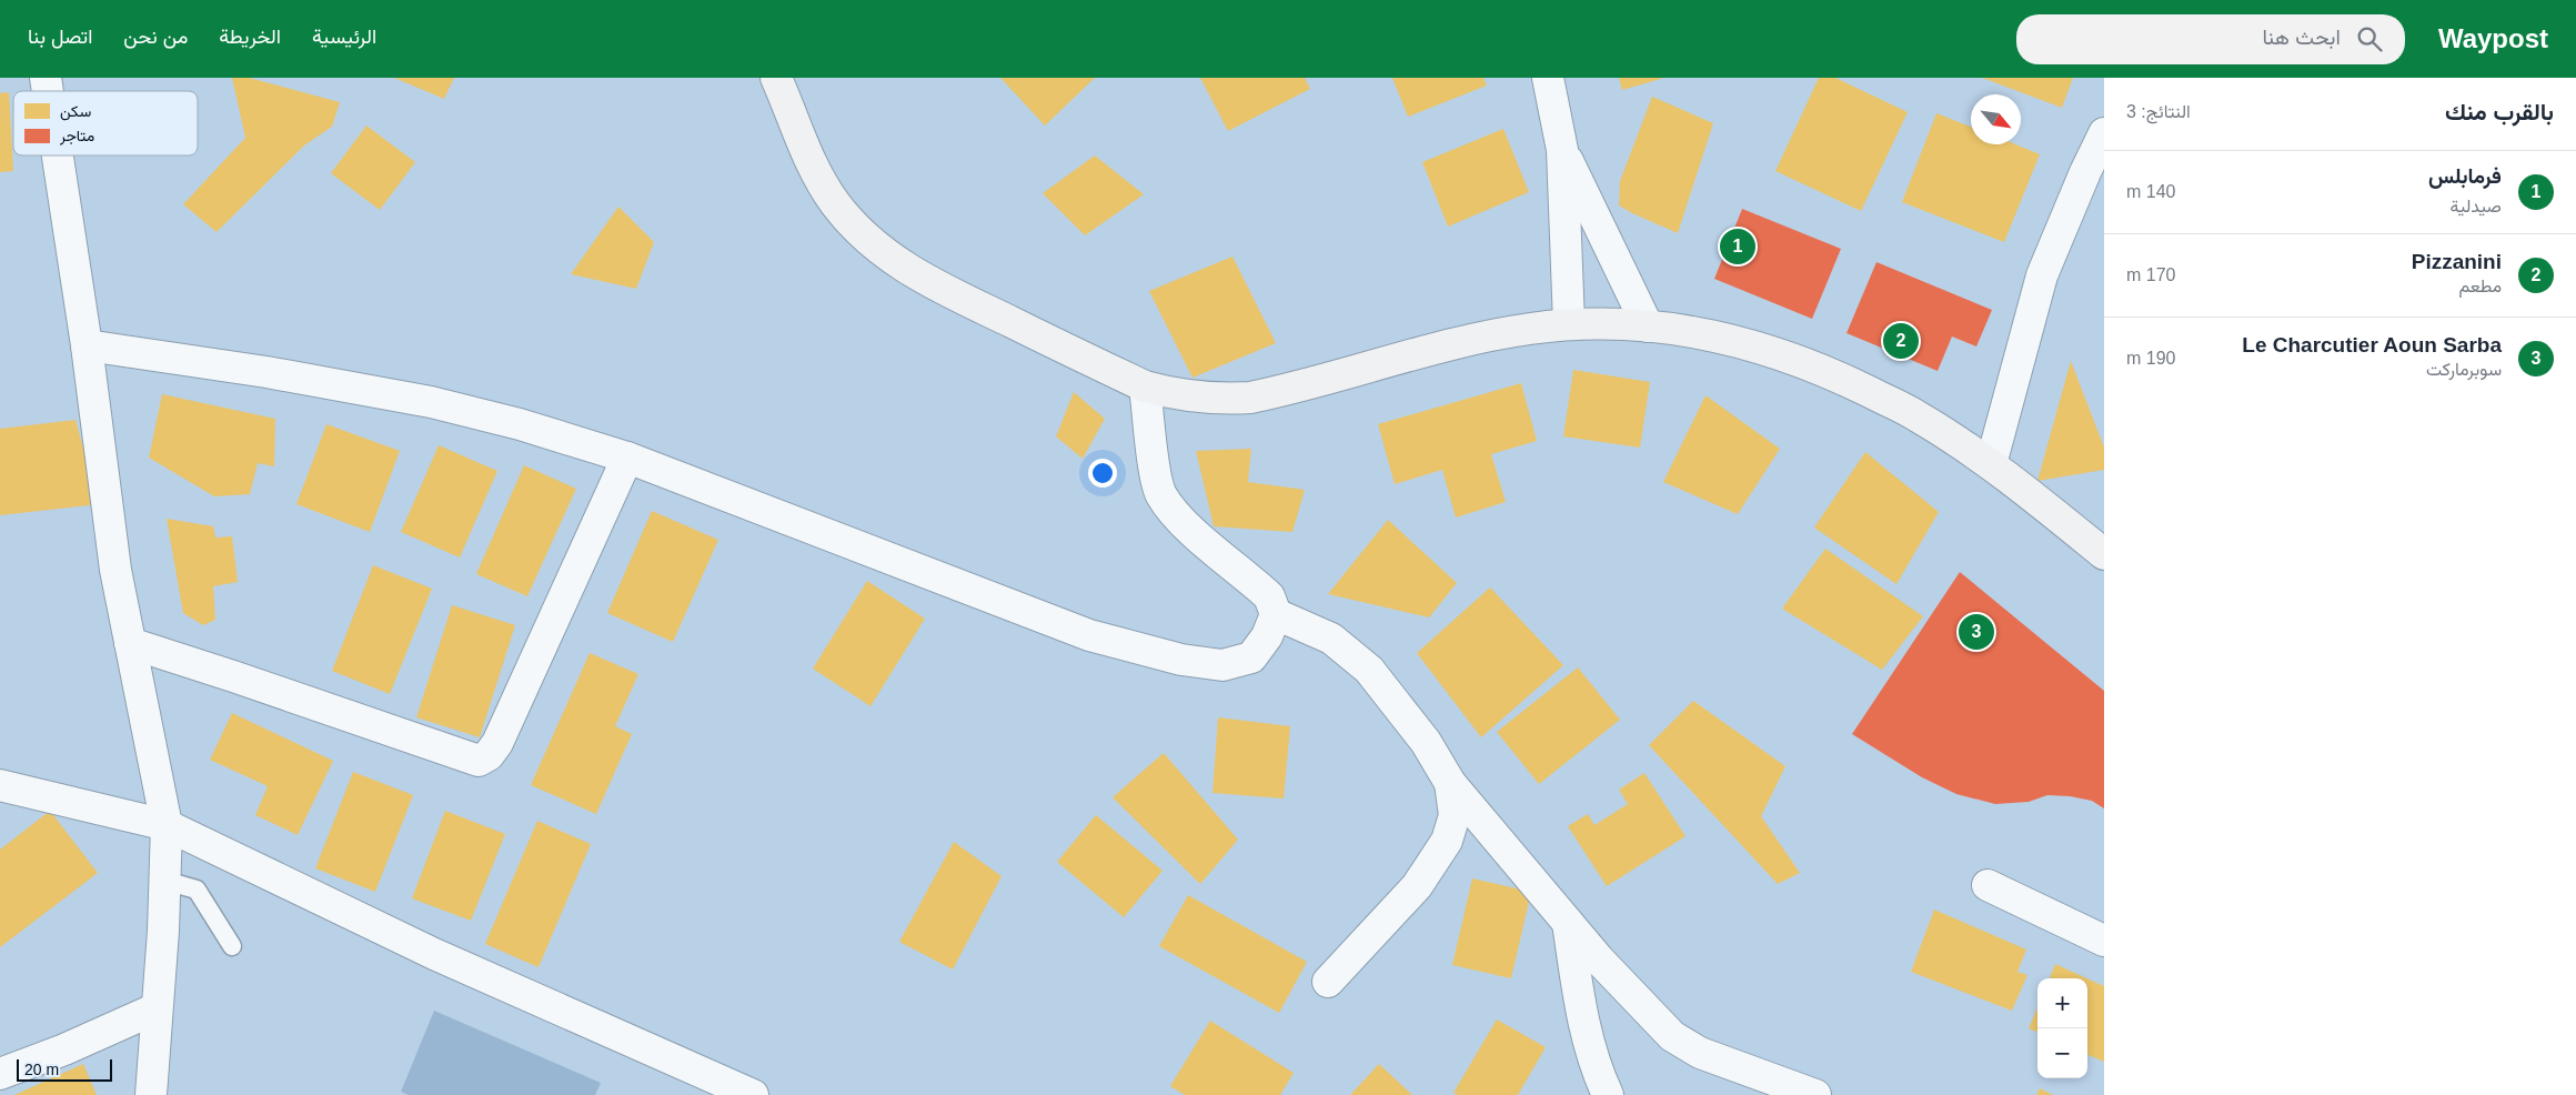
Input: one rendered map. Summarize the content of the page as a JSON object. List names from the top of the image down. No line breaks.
{"legend":["سكن","متاجر"],"scale_bar":"20 m","north":"bottom right","page":{"header":"Waypost","search":"ابحث هنا","nav":["الرئيسية","الخريطة","من نحن","اتصل بنا"],"heading":["بالقرب منك","النتائج: 3"],"list":[{"mark":"1","name":"فرمابلس","note":"صيدلية","value":"140 m"},{"mark":"2","name":"Pizzanini","note":"مطعم","value":"170 m"},{"mark":"3","name":"Le Charcutier Aoun Sarba","note":"سوبرماركت","value":"190 m"}],"pins":["1","2","3"],"map_buttons":["+","−"],"scale":"20 m"}}
